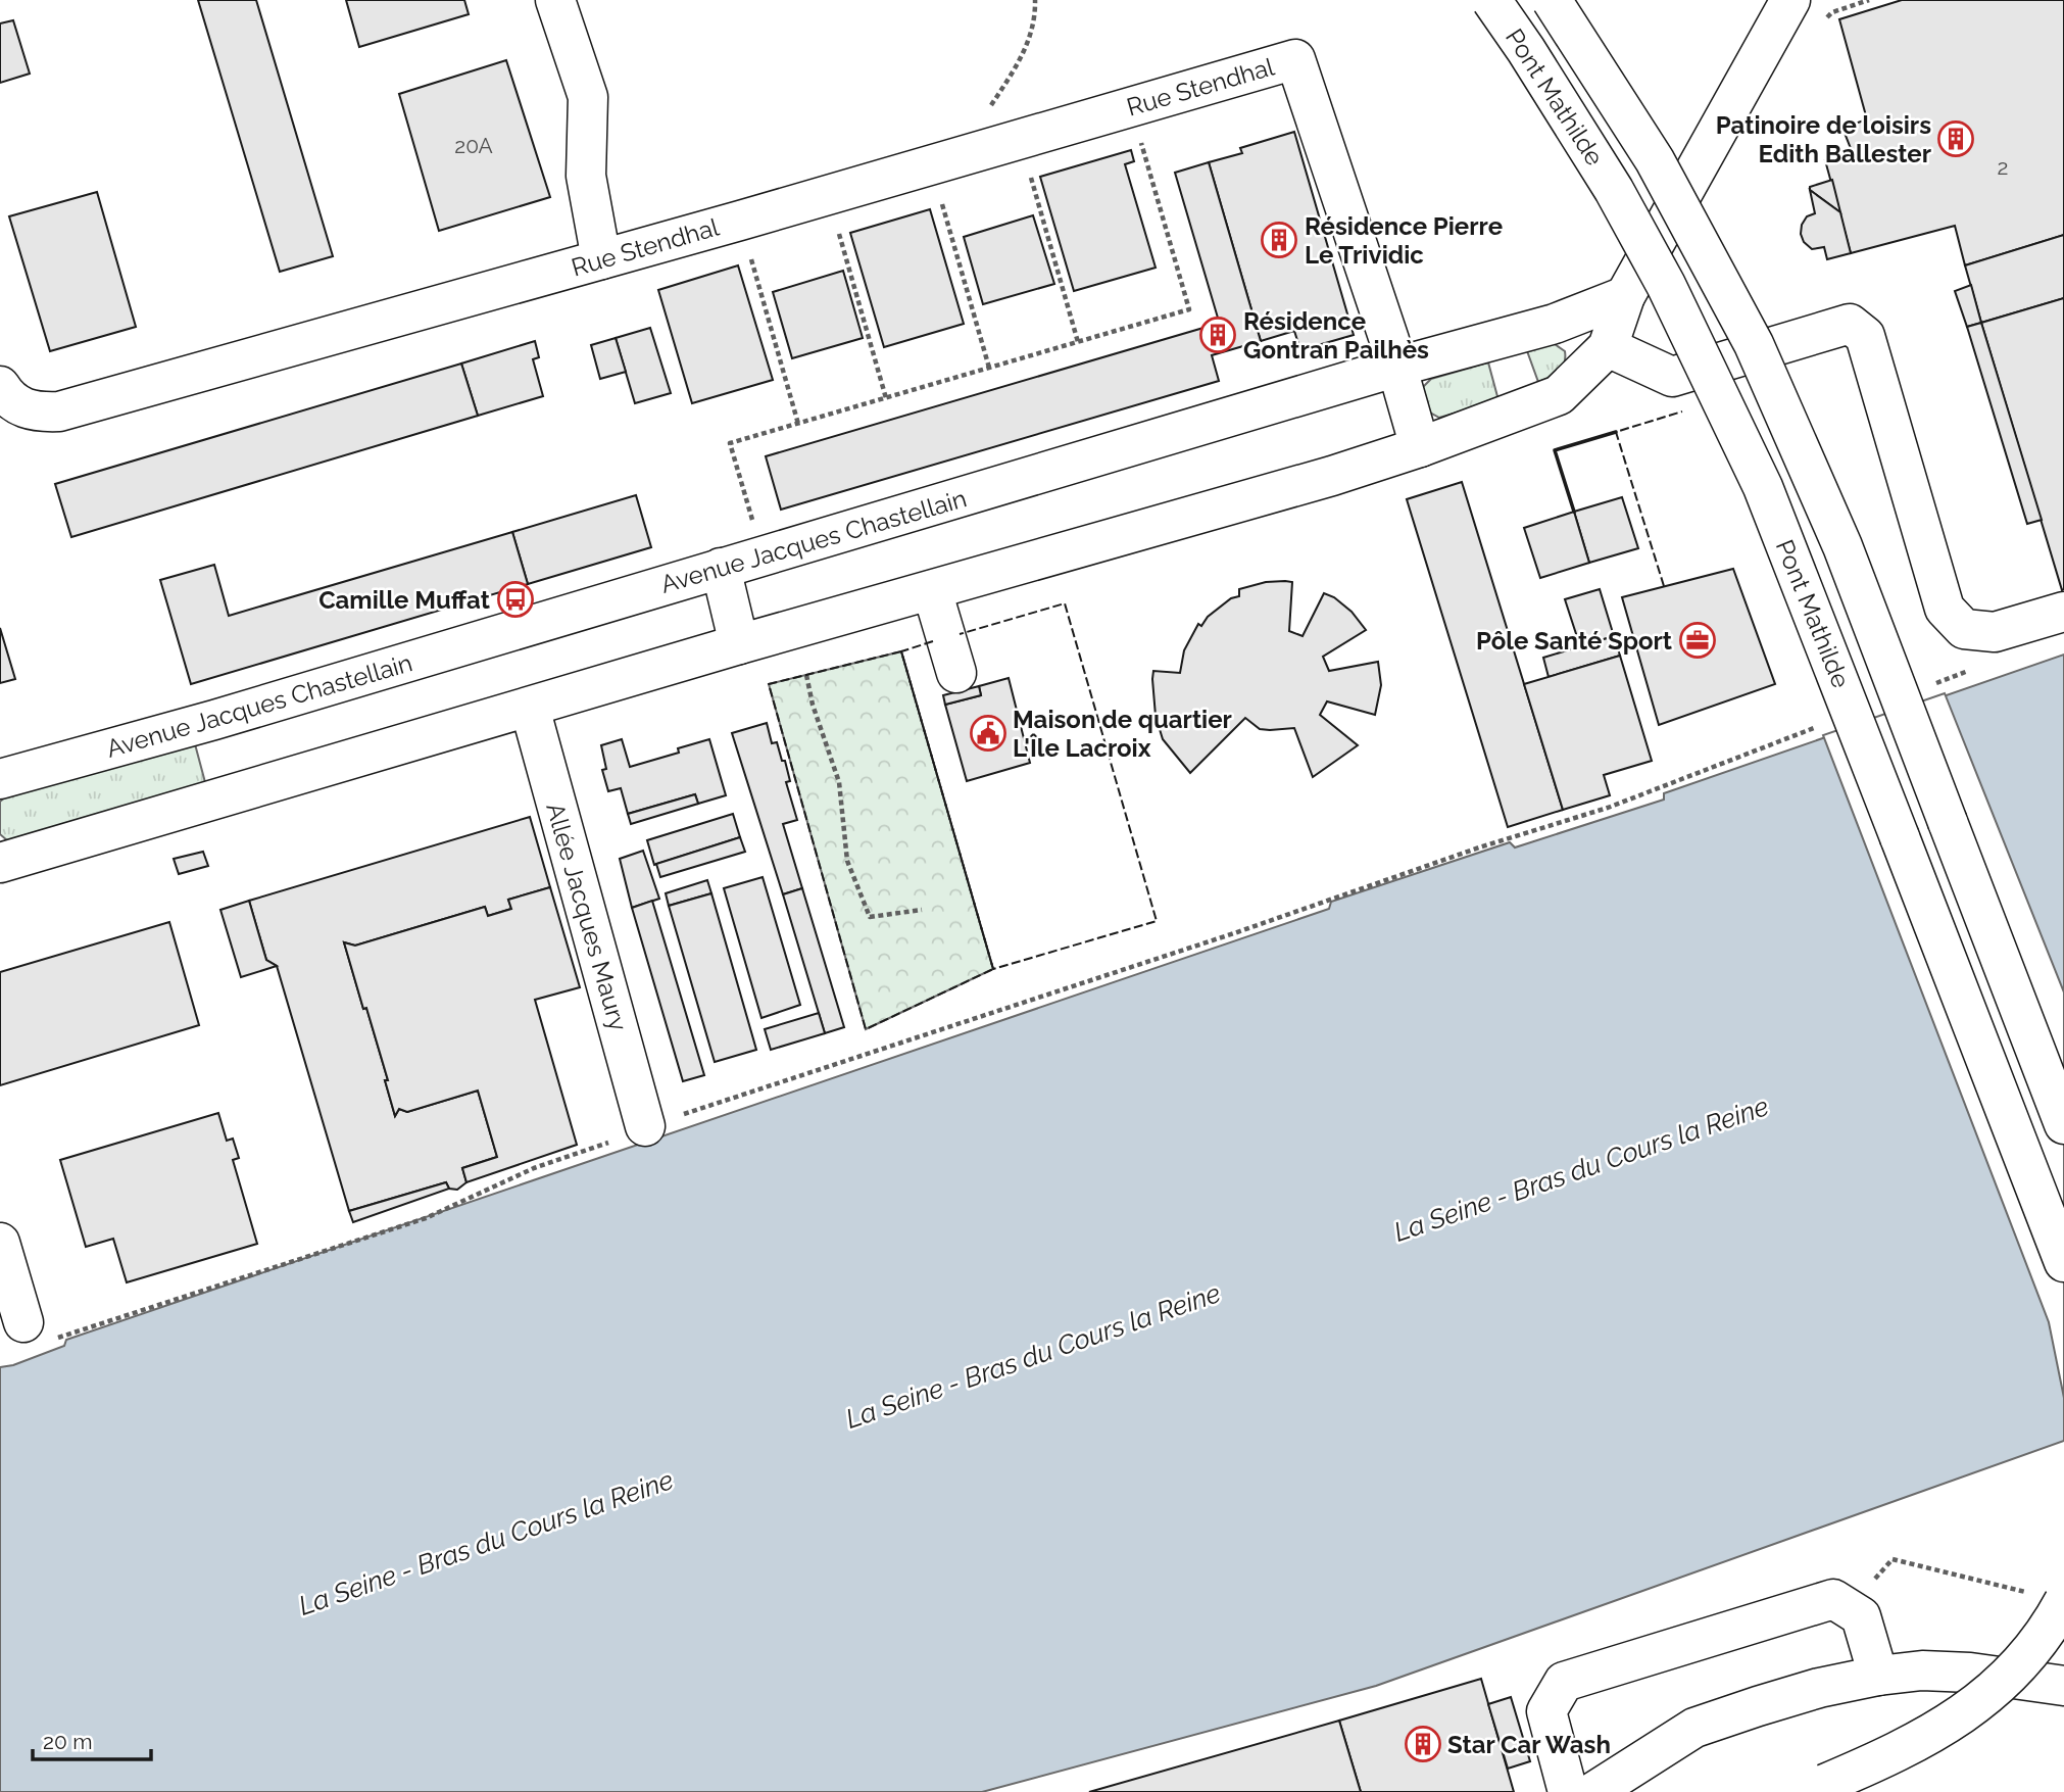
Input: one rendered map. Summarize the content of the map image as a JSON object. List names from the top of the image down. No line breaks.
{"streets":{"street":["Rue Stendhal","Pont Mathilde","Avenue Jacques Chastellain","Allée Jacques Maury"]},"crossings":[["Rue Stendhal","Avenue Jacques Chastellain"]],"water":["La Seine - Bras du Cours la Reine"],"places":{"building":["Patinoire de loisirs Edith Ballester","Résidence Pierre Le Trividic","Résidence Gontran Pailhès","Star Car Wash"],"bus stop":["Camille Muffat"],"office":["Pôle Santé Sport"],"public building":["Maison de quartier L'Île Lacroix"]},"house_numbers":["20A","2"],"scale_bar":"20 m"}
